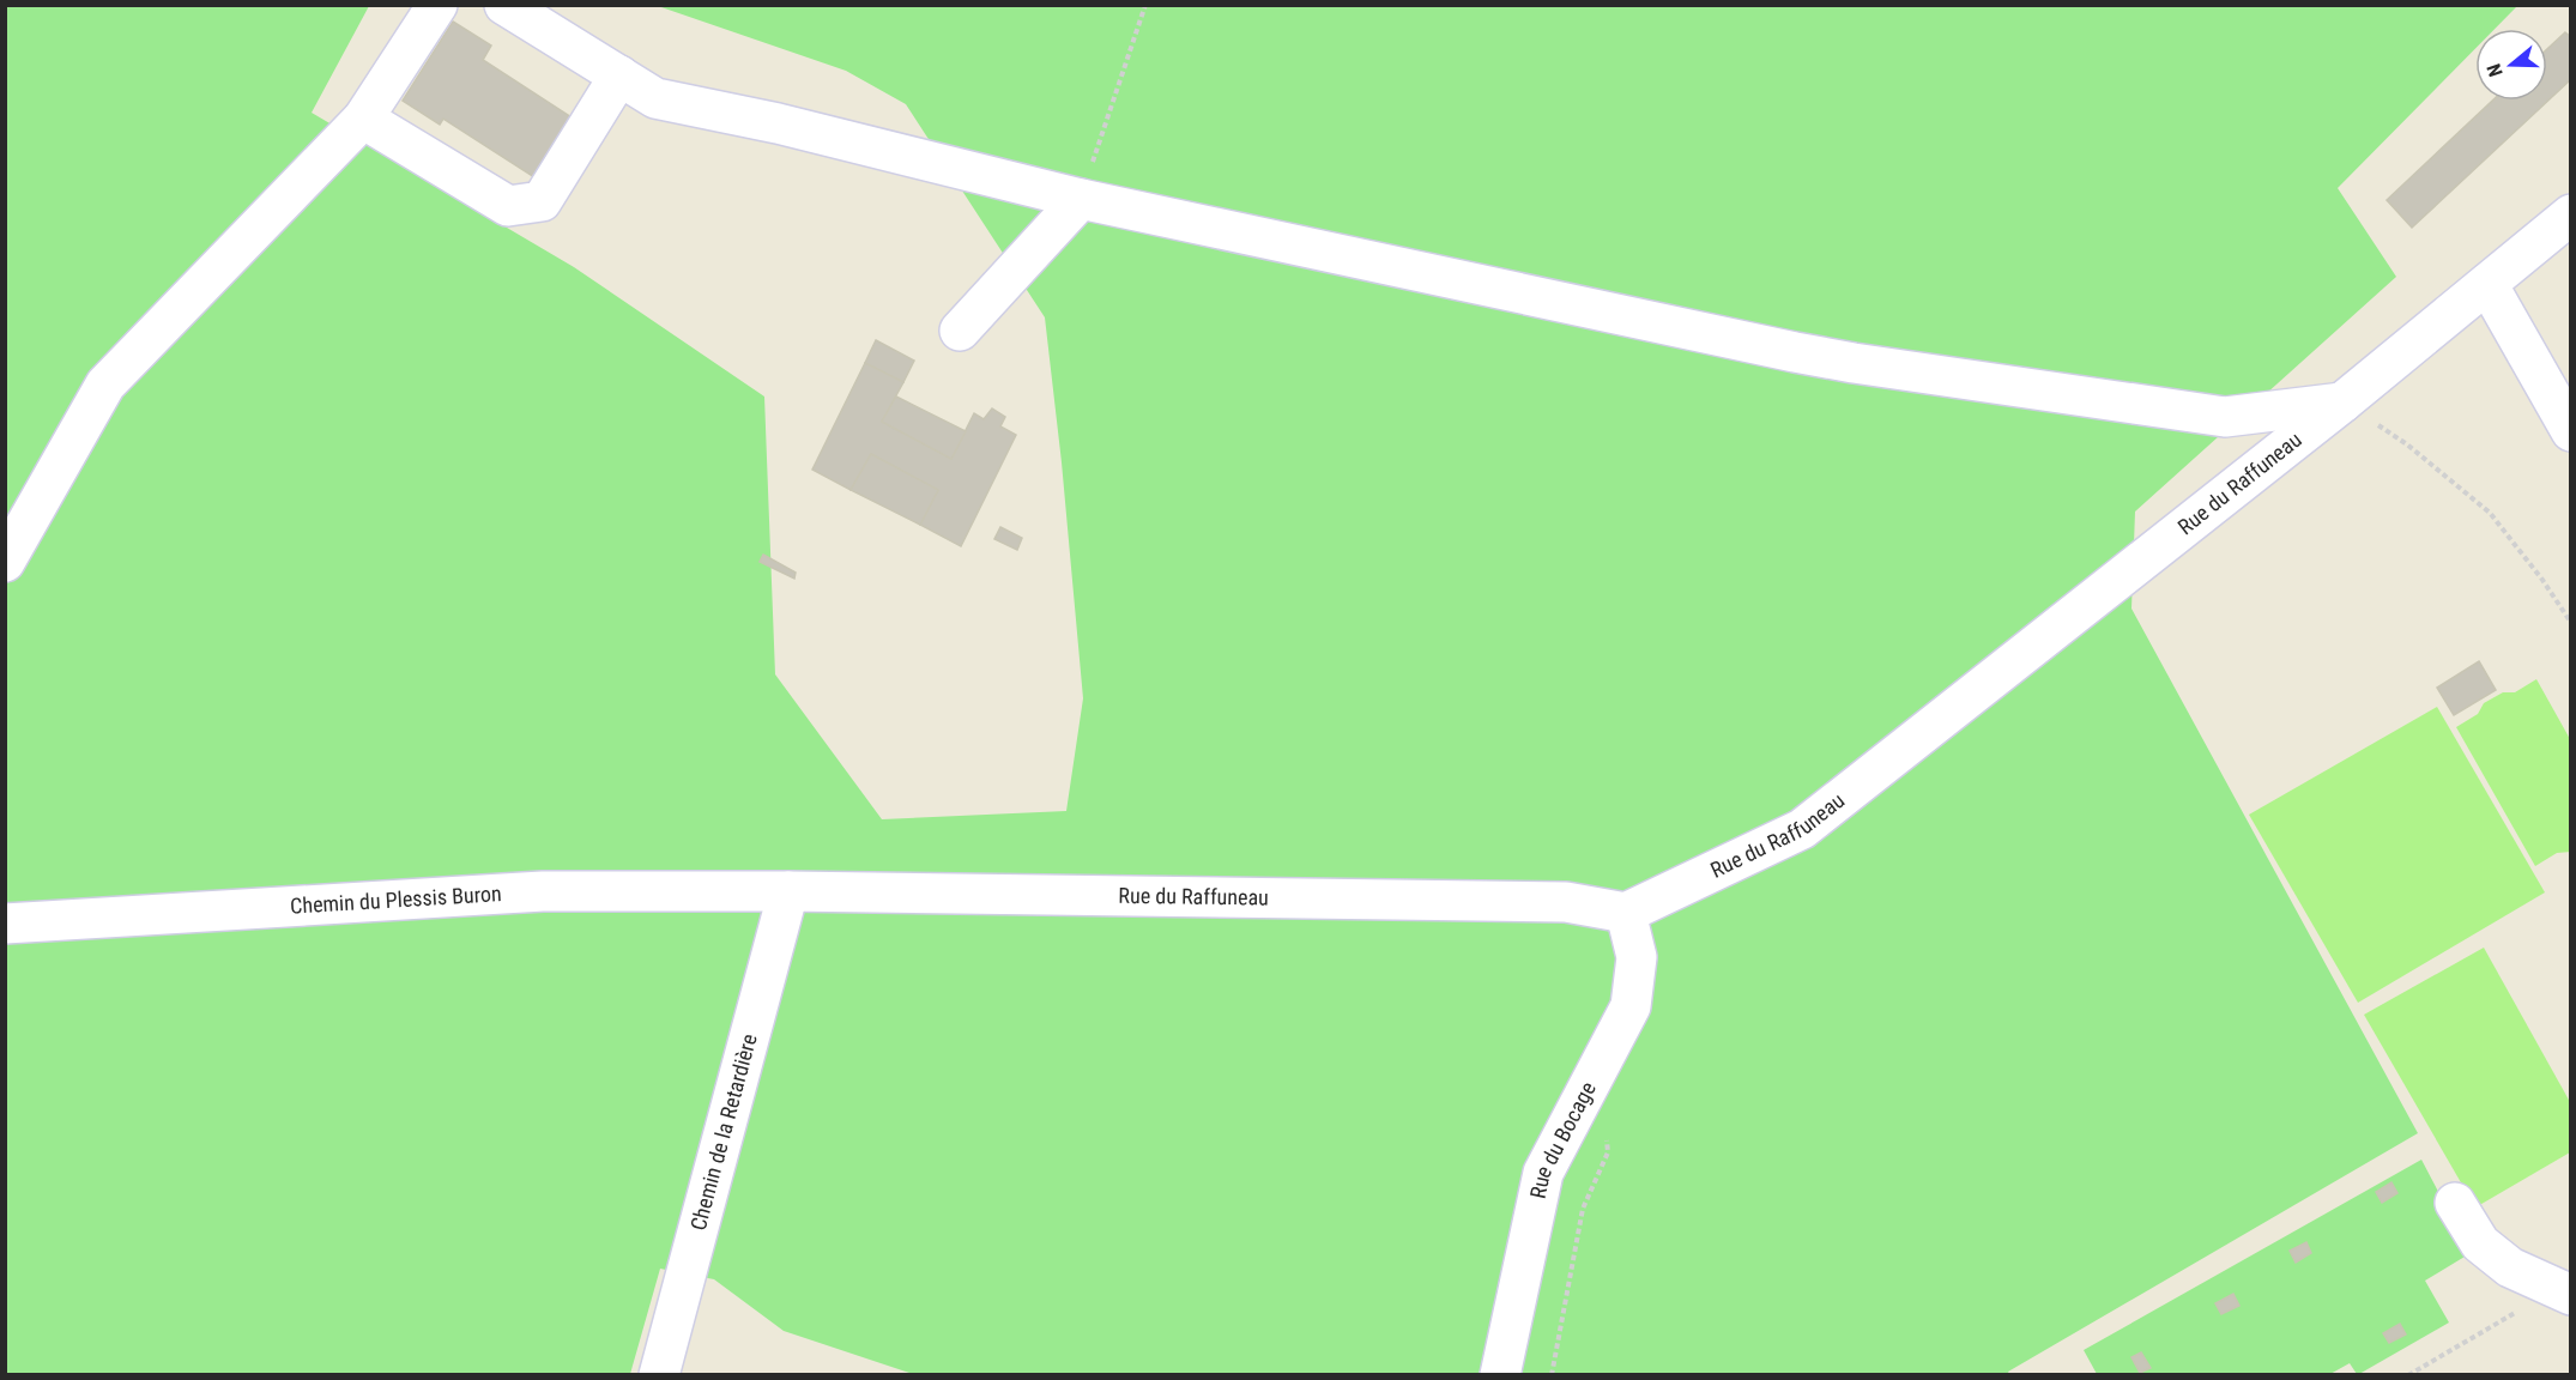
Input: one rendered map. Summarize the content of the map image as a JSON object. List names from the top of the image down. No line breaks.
{"streets":{"street":["Rue du Raffuneau","Chemin du Plessis Buron","Chemin de la Retardière","Rue du Bocage"]},"crossings":[["Rue du Raffuneau","Chemin du Plessis Buron"],["Rue du Raffuneau","Chemin de la Retardière"],["Rue du Raffuneau","Rue du Bocage"],["Chemin du Plessis Buron","Chemin de la Retardière"]],"north":"left"}
